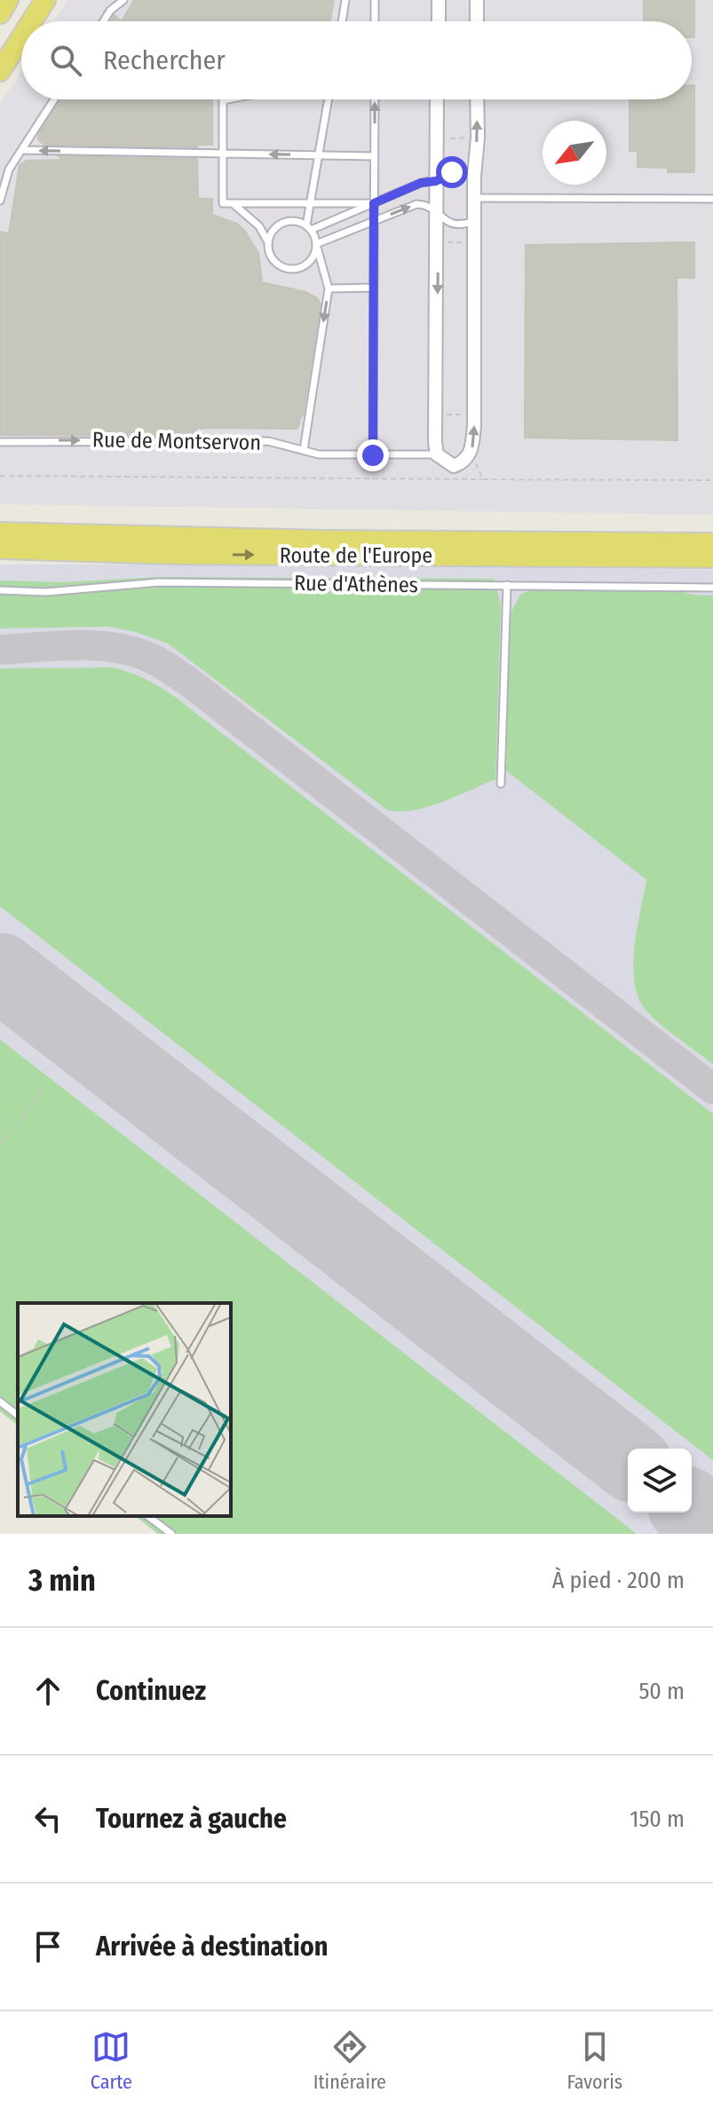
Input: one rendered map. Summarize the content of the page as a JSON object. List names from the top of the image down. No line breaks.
{"streets":{"main road":["Route de l'Europe"],"lane":["Rue de Montservon","Rue d'Athènes"]},"one_way":["Rue de Montservon"],"north":"bottom left","page":{"search":"Rechercher","heading":["3 min","À pied · 200 m"],"list":[["Continuez","50 m"],["Tournez à gauche","150 m"],"Arrivée à destination"],"nav":["Carte","Itinéraire","Favoris"]}}
